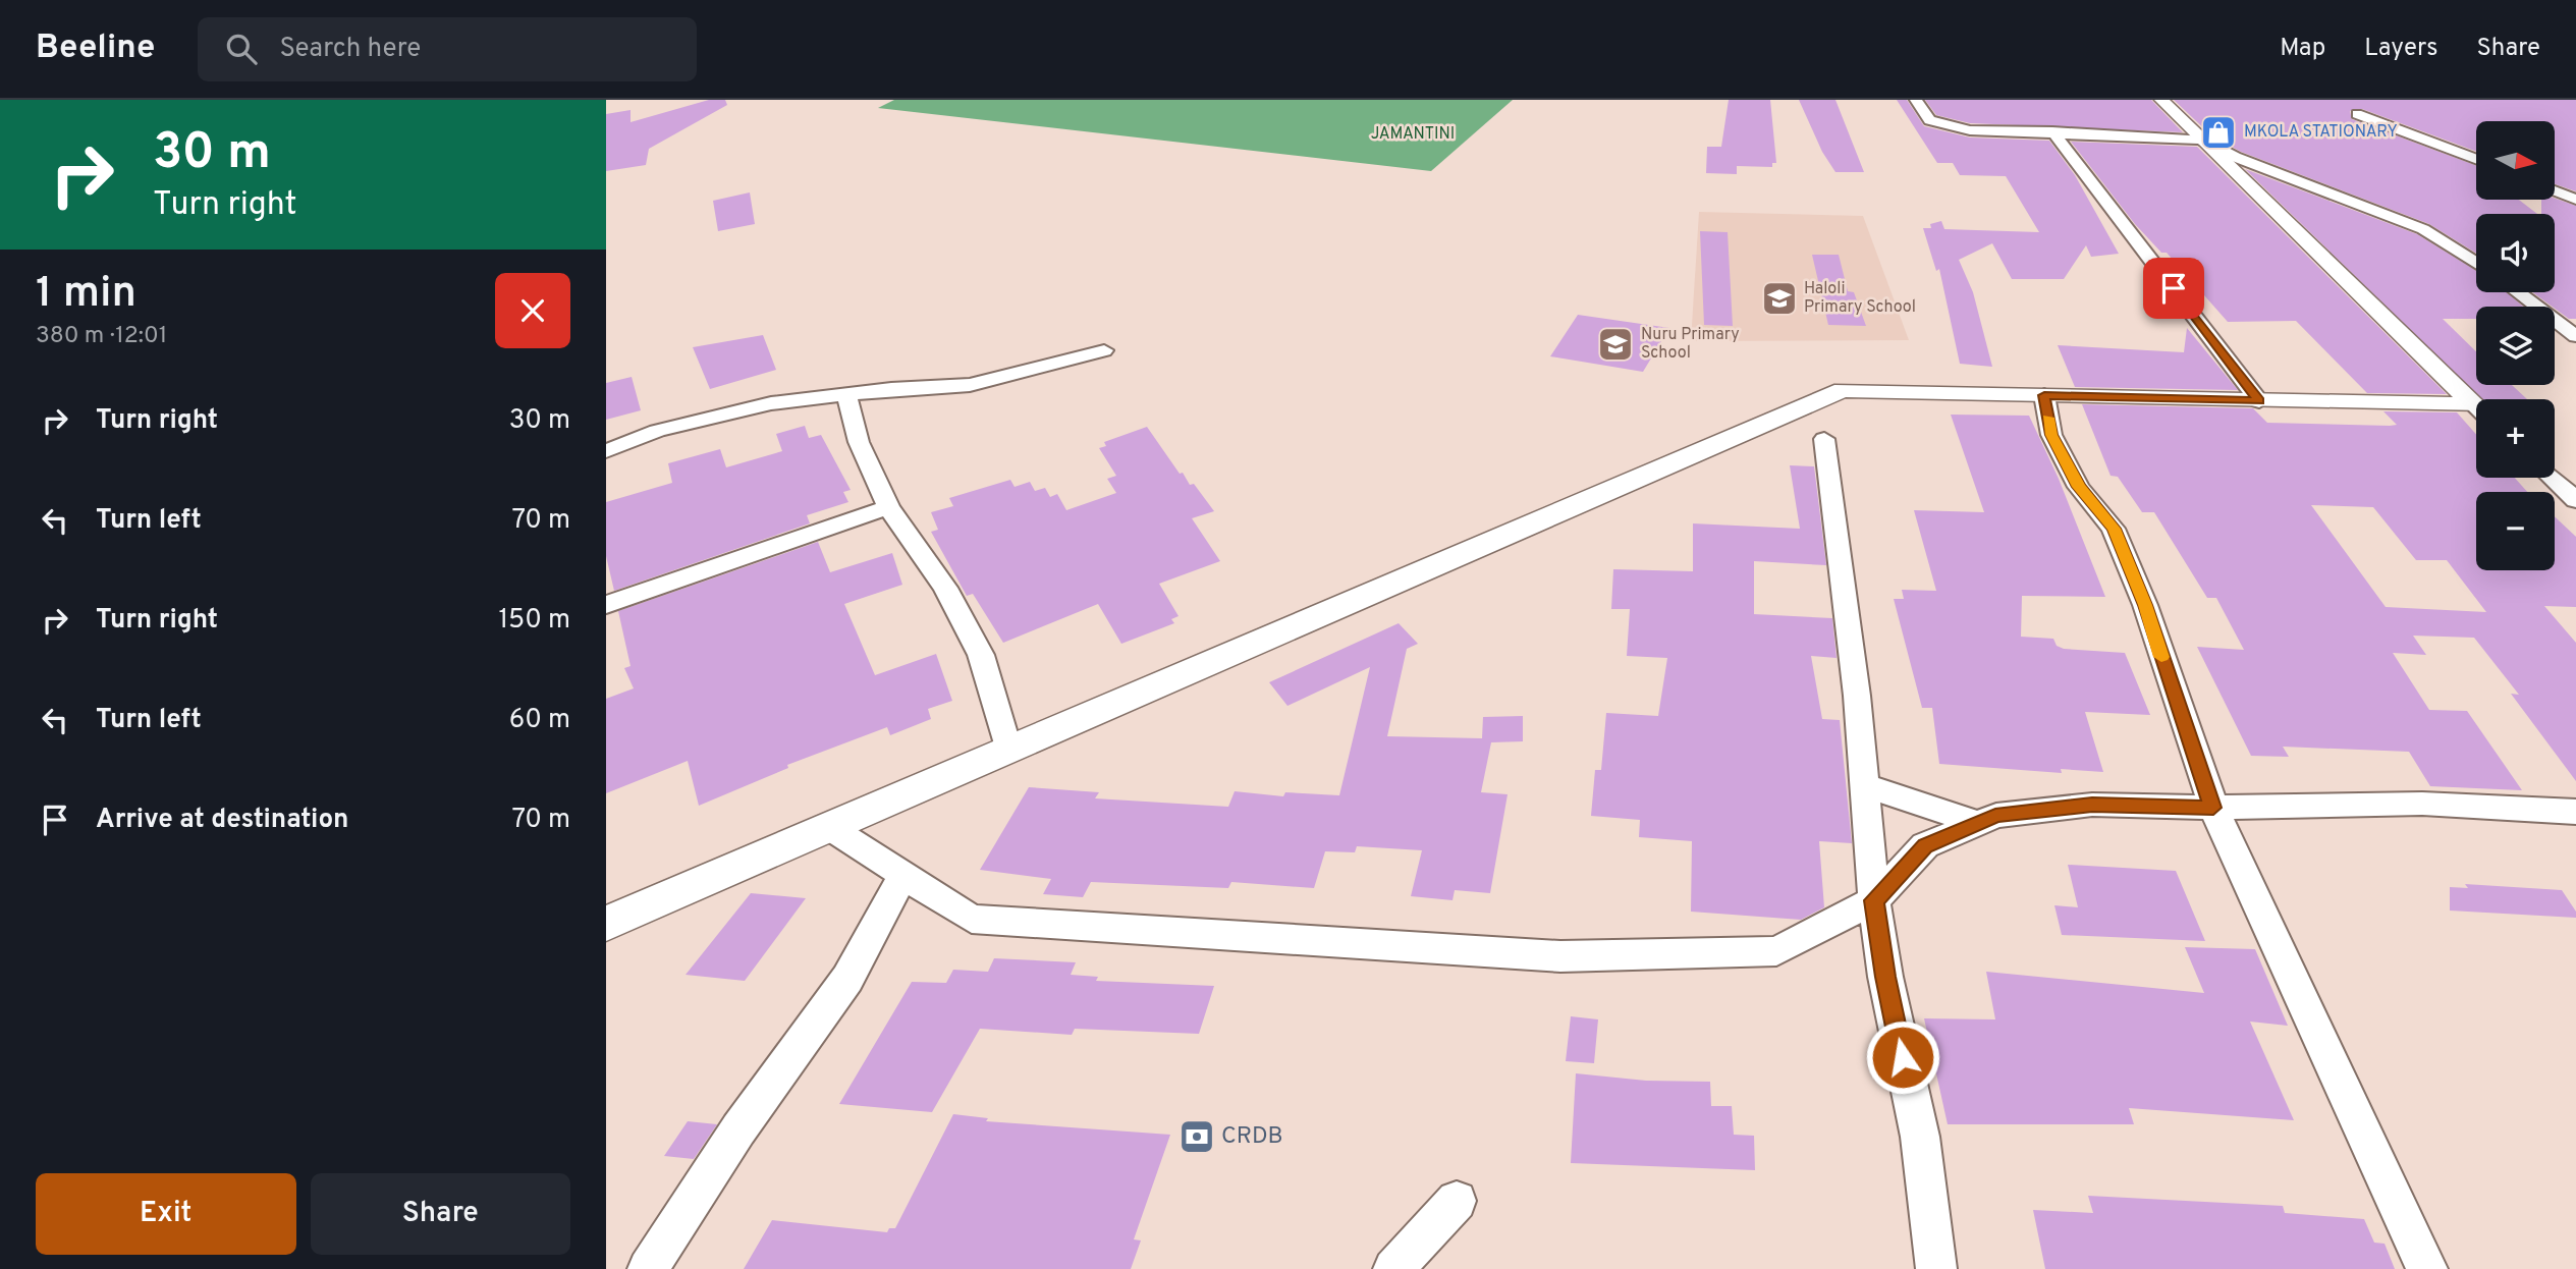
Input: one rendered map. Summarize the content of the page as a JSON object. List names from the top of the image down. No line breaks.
{"parks":["JAMANTINI"],"places":{"shop":["MKOLA STATIONARY"],"school or university":["Haloli Primary School","Nuru Primary School"],"bank":["CRDB"]},"north":"right","page":{"header":"Beeline","search":"Search here","nav":["Map","Layers","Share"],"turn":["30 m","Turn right"],"map_buttons":["+","−"],"heading":["1 min","380 m · 12:01"],"list":[{"name":"Turn right","value":"30 m"},{"name":"Turn left","value":"70 m"},{"name":"Turn right","value":"150 m"},{"name":"Turn left","value":"60 m"},{"name":"Arrive at destination","value":"70 m"}],"buttons":["Exit","Share"]}}
